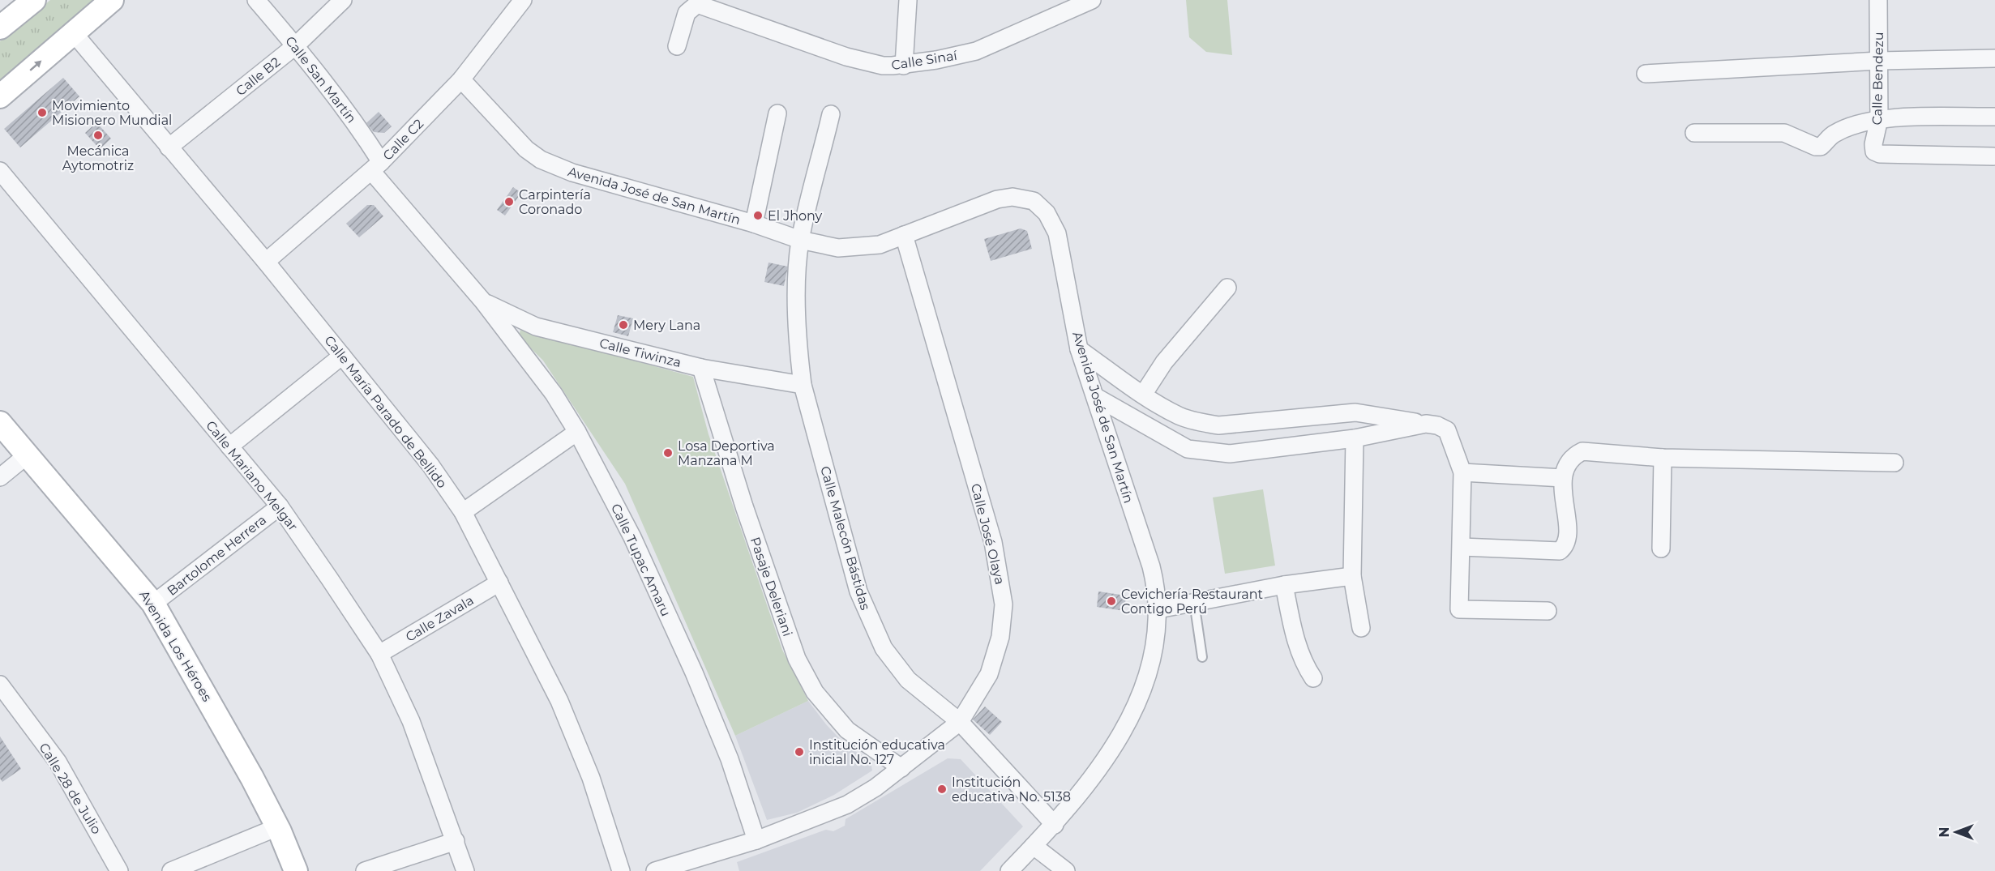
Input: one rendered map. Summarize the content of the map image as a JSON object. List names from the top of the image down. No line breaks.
{"streets":{"street":["Calle Sinaí","Calle B2","Calle Bendezu","Calle San Martín","Calle C2","Avenida José de San Martín","Calle Tiwinza","Calle María Parado de Bellido","Calle Mariano Melgar","Calle José Olaya","Calle Malecón Bástidas","Bartolome Herrera","Calle Tupac Amaru","Pasaje Deleriani","Calle Zavala","Avenida Los Héroes","Calle 28 de Julio"]},"crossings":[["Calle B2","Calle San Martín"],["Calle B2","Calle María Parado de Bellido"],["Calle San Martín","Calle C2"],["Calle San Martín","Calle Tiwinza"],["Calle San Martín","Calle Tupac Amaru"],["Calle C2","Avenida José de San Martín"],["Calle C2","Calle María Parado de Bellido"],["Avenida José de San Martín","Calle José Olaya"],["Avenida José de San Martín","Calle Malecón Bástidas"],["Calle Tiwinza","Calle Malecón Bástidas"],["Calle Tiwinza","Calle Tupac Amaru"],["Calle Tiwinza","Pasaje Deleriani"],["Calle María Parado de Bellido","Calle Zavala"],["Calle Mariano Melgar","Bartolome Herrera"],["Calle Mariano Melgar","Calle Zavala"],["Calle José Olaya","Calle Malecón Bástidas"],["Calle José Olaya","Calle Tupac Amaru"],["Calle José Olaya","Pasaje Deleriani"],["Bartolome Herrera","Avenida Los Héroes"]],"places":["Movimiento Misionero Mundial","Mecánica Aytomotriz","Carpintería Coronado","El Jhony","Mery Lana","Losa Deportiva Manzana M","Cevichería Restaurant Contigo Perú","Institución educativa inicial No. 127","Institución educativa No. 5138"],"north":"left"}
